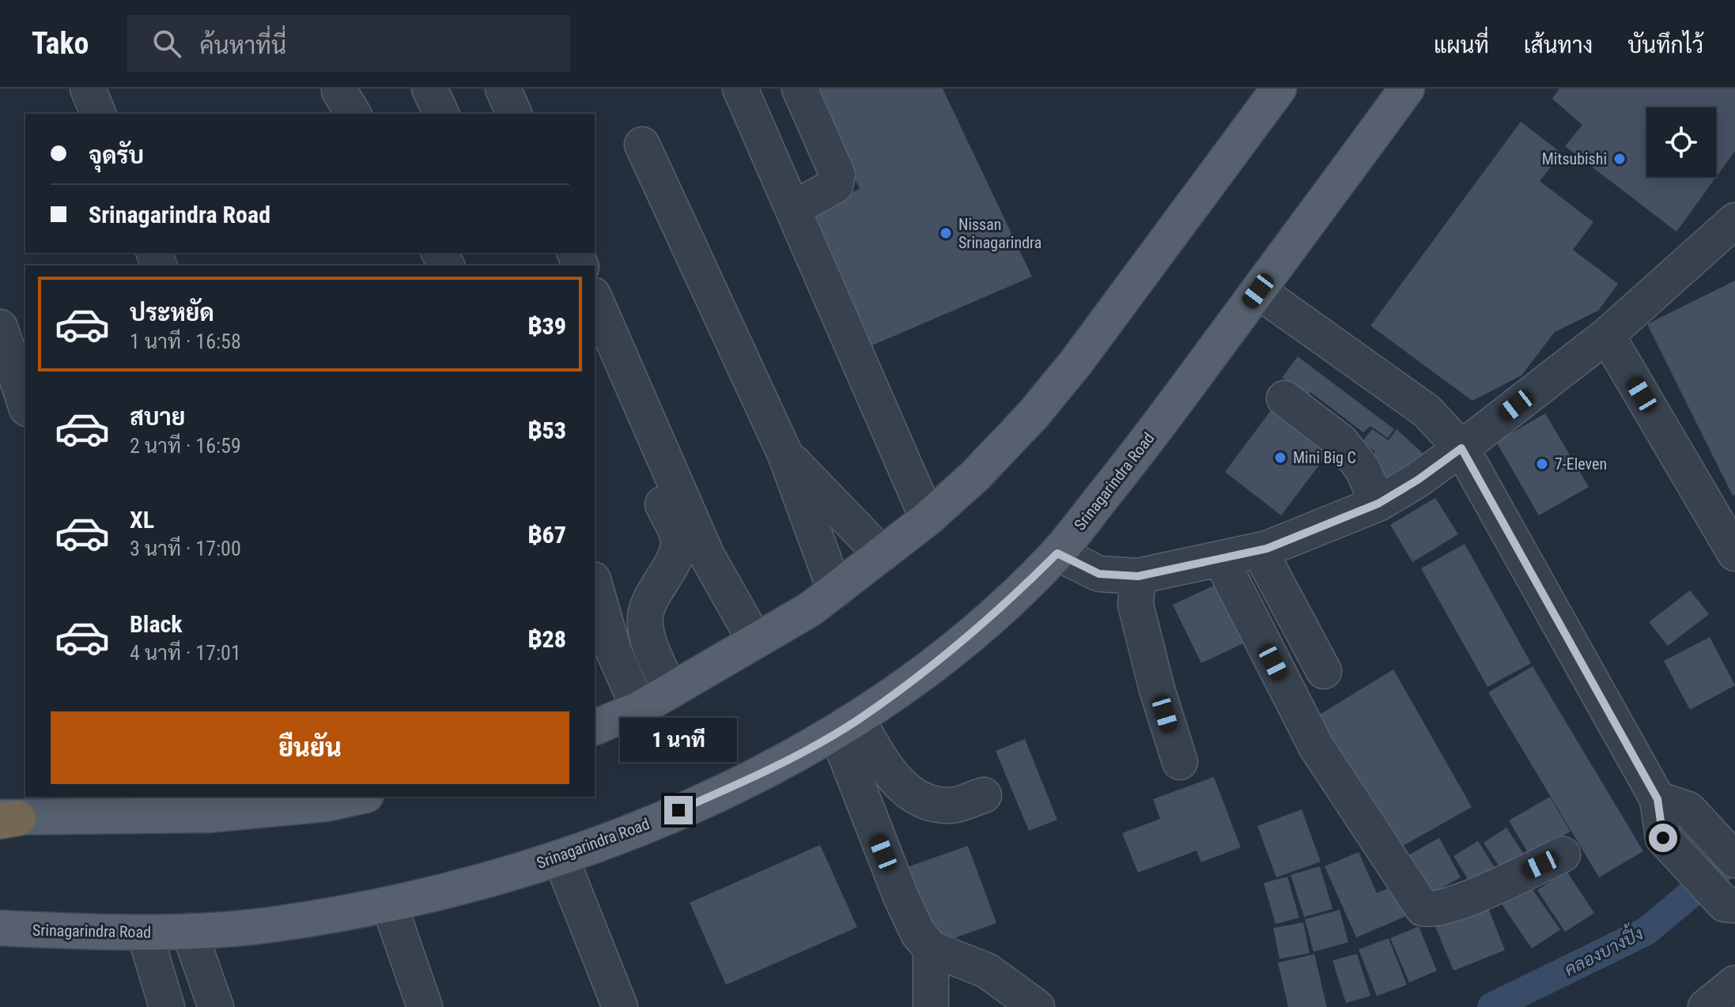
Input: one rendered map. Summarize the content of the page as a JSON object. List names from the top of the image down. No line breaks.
{"streets":{"main road":["Srinagarindra Road"]},"water":["คลองบางปิ้ง"],"places":["Mitsubishi","Nissan Srinagarindra","Mini Big C","7-Eleven"],"page":{"header":"Tako","search":"ค้นหาที่นี่","nav":["แผนที่","เส้นทาง","บันทึกไว้"],"banner":["จุดรับ","Srinagarindra Road"],"list":[{"name":"ประหยัด","note":"1 นาที · 16:58","value":"฿39"},{"name":"สบาย","note":"2 นาที · 16:59","value":"฿53"},{"name":"XL","note":"3 นาที · 17:00","value":"฿67"},{"name":"Black","note":"4 นาที · 17:01","value":"฿28"}],"buttons":"ยืนยัน","bubble":"1 นาที"}}
